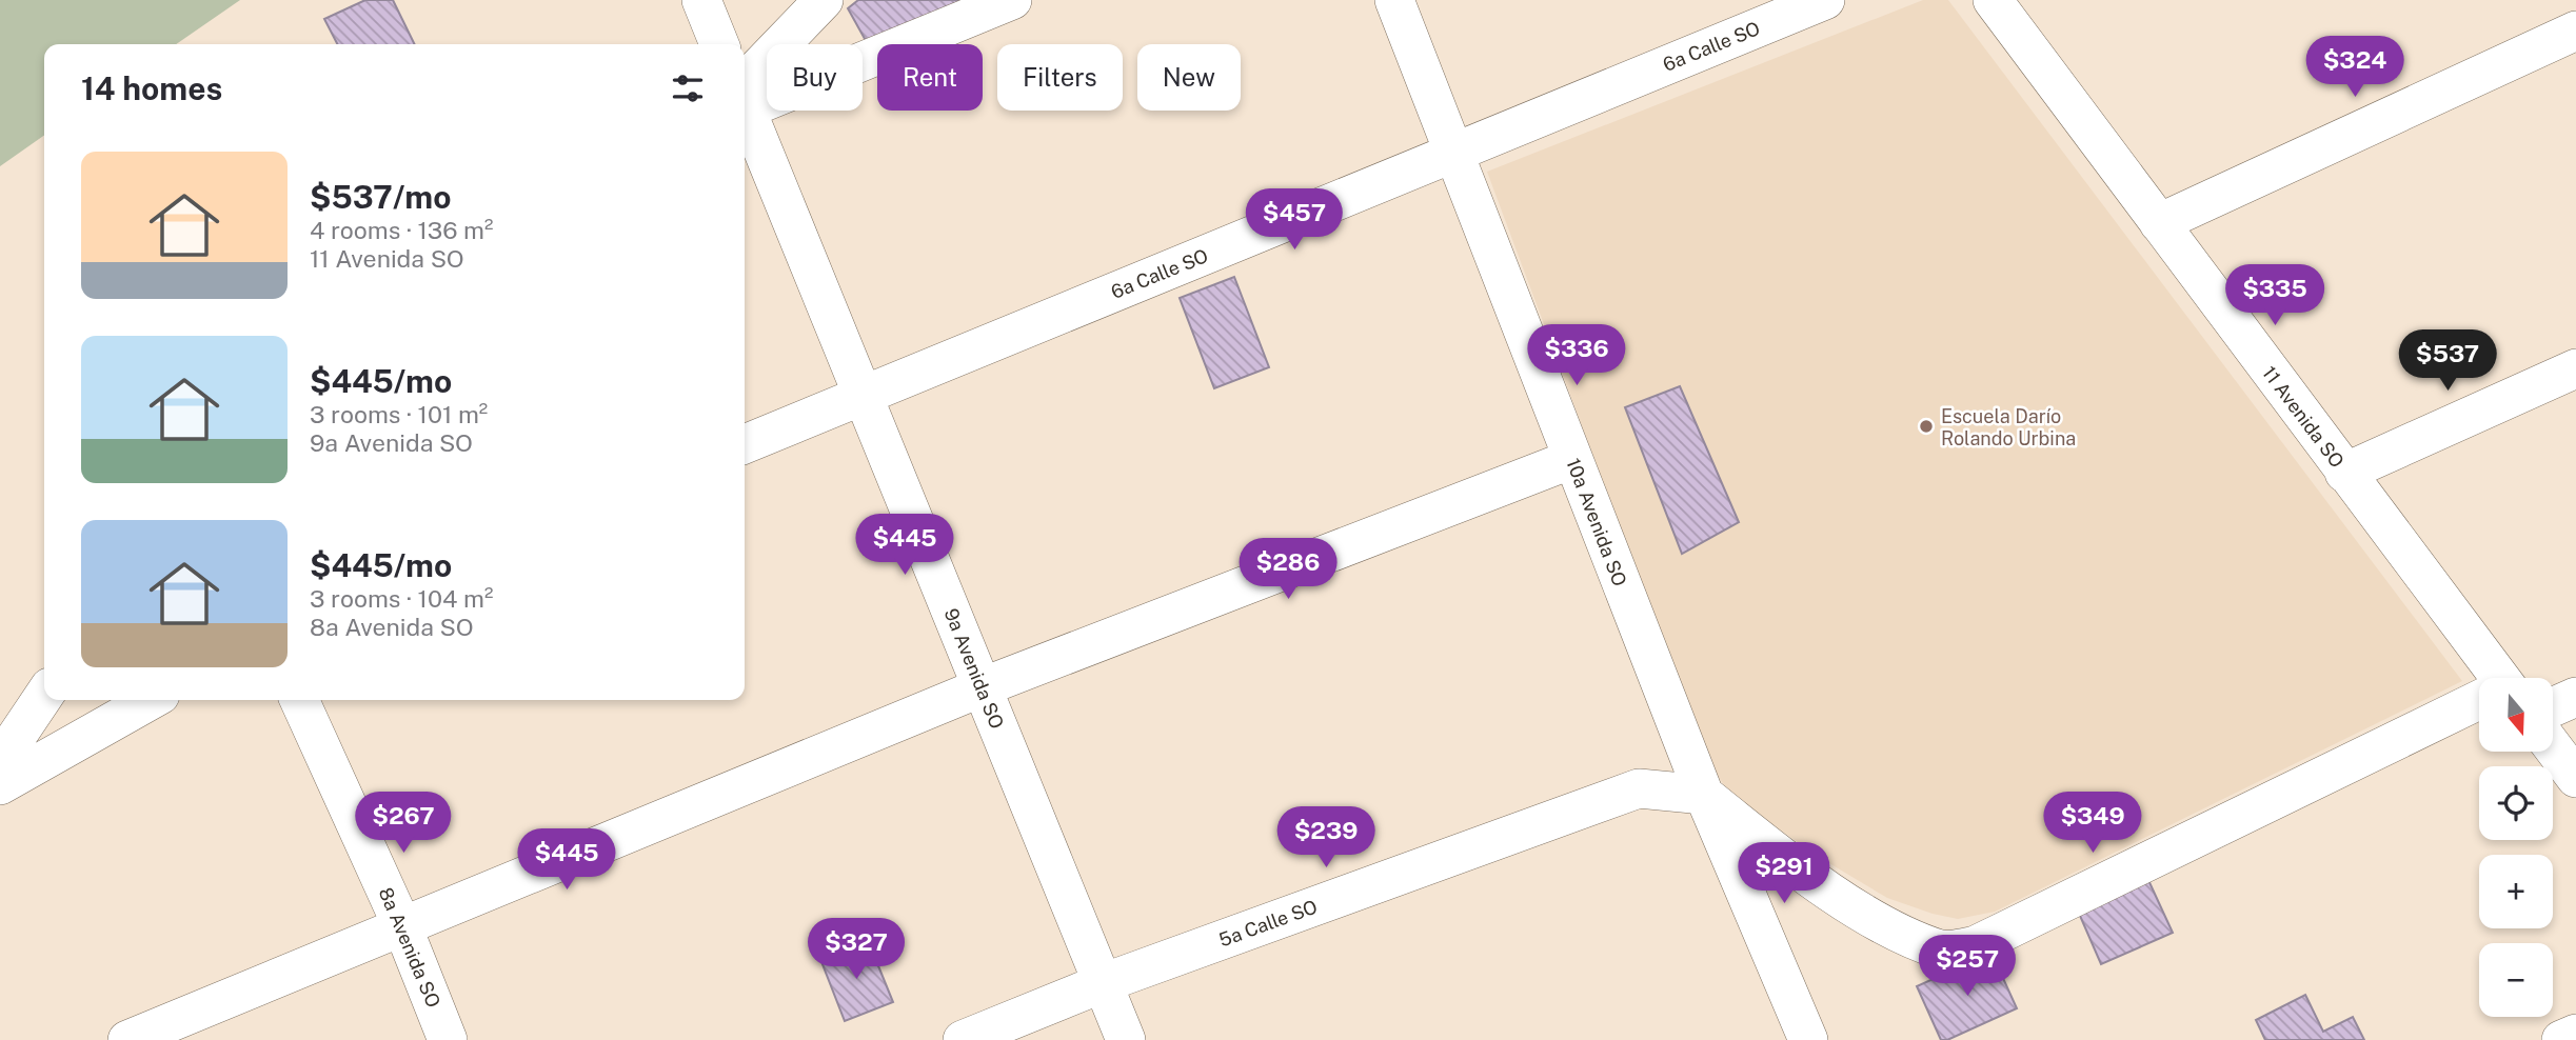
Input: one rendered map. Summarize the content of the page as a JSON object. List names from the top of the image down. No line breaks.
{"streets":{"street":["6a Calle SO","11 Avenida SO","10a Avenida SO","9a Avenida SO","5a Calle SO","8a Avenida SO"]},"crossings":[["6a Calle SO","10a Avenida SO"],["6a Calle SO","9a Avenida SO"],["10a Avenida SO","5a Calle SO"],["9a Avenida SO","5a Calle SO"]],"places":["Escuela Darío Rolando Urbina"],"north":"bottom","page":{"price":["$324","$457","$335","$336","$537","$445","$286","$267","$349","$239","$445","$291","$327","$257"],"chip":["Buy","Rent","Filters","New"],"heading":"14 homes","list":[{"name":"$537/mo","note":"4 rooms · 136 m² · 11 Avenida SO"},{"name":"$445/mo","note":"3 rooms · 101 m² · 9a Avenida SO"},{"name":"$445/mo","note":"3 rooms · 104 m² · 8a Avenida SO"}],"map_buttons":["+","−"]}}
